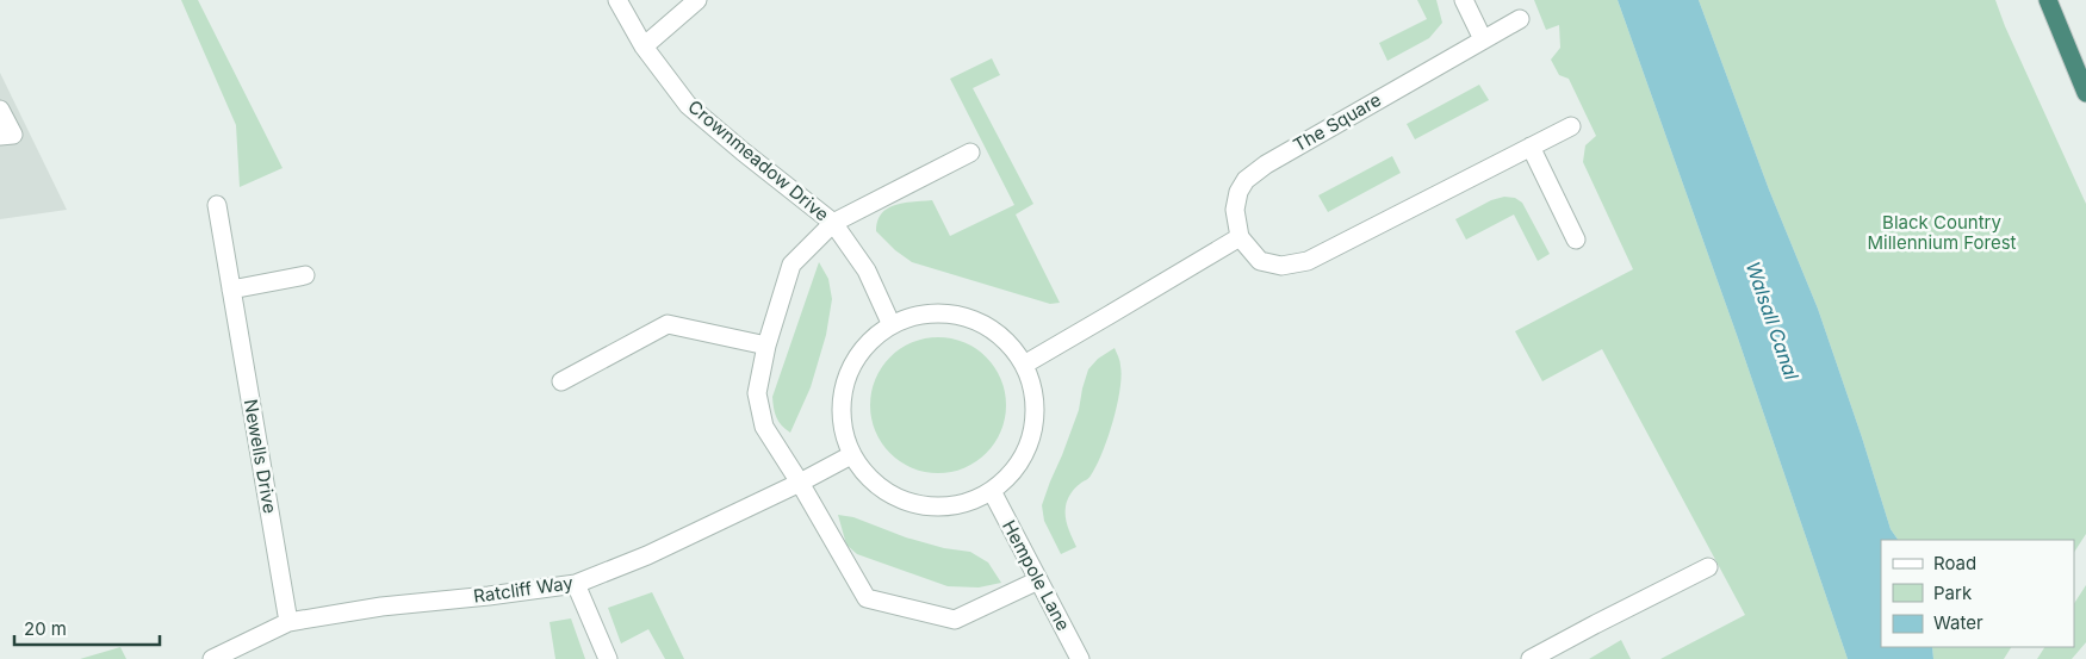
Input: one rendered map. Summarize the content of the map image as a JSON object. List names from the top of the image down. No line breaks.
{"streets":{"street":["The Square","Crownmeadow Drive","Newells Drive","Hempole Lane","Ratcliff Way"]},"crossings":[["Crownmeadow Drive","Hempole Lane"],["Crownmeadow Drive","Ratcliff Way"],["Newells Drive","Ratcliff Way"],["Hempole Lane","Ratcliff Way"]],"water":["Walsall Canal"],"parks":["Black Country Millennium Forest"],"legend":["Road","Park","Water"],"scale_bar":"20 m"}
